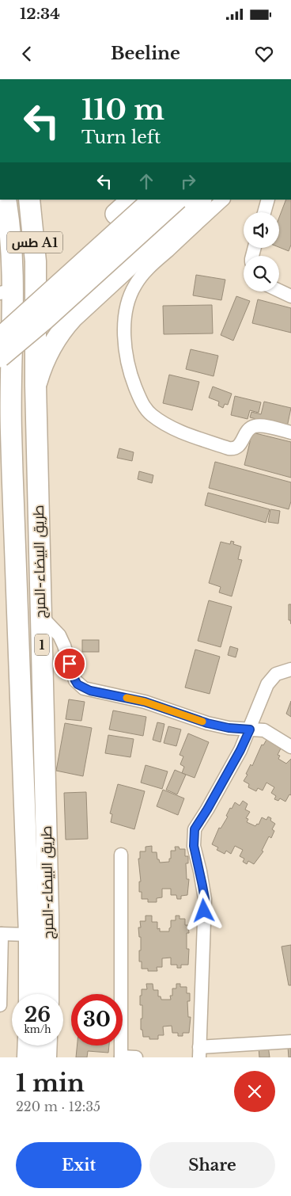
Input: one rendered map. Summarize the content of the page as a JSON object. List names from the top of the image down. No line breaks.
{"streets":{"highway":["طس A1","طريق البيضاء-المرج","1"]},"crossings":[["طس A1","طريق البيضاء-المرج"]],"page":{"status":"12:34","header":"Beeline","turn":["110 m","Turn left"],"speed":"26 km/h","limit":"30","heading":["1 min","220 m · 12:35"],"buttons":["Exit","Share"]}}
